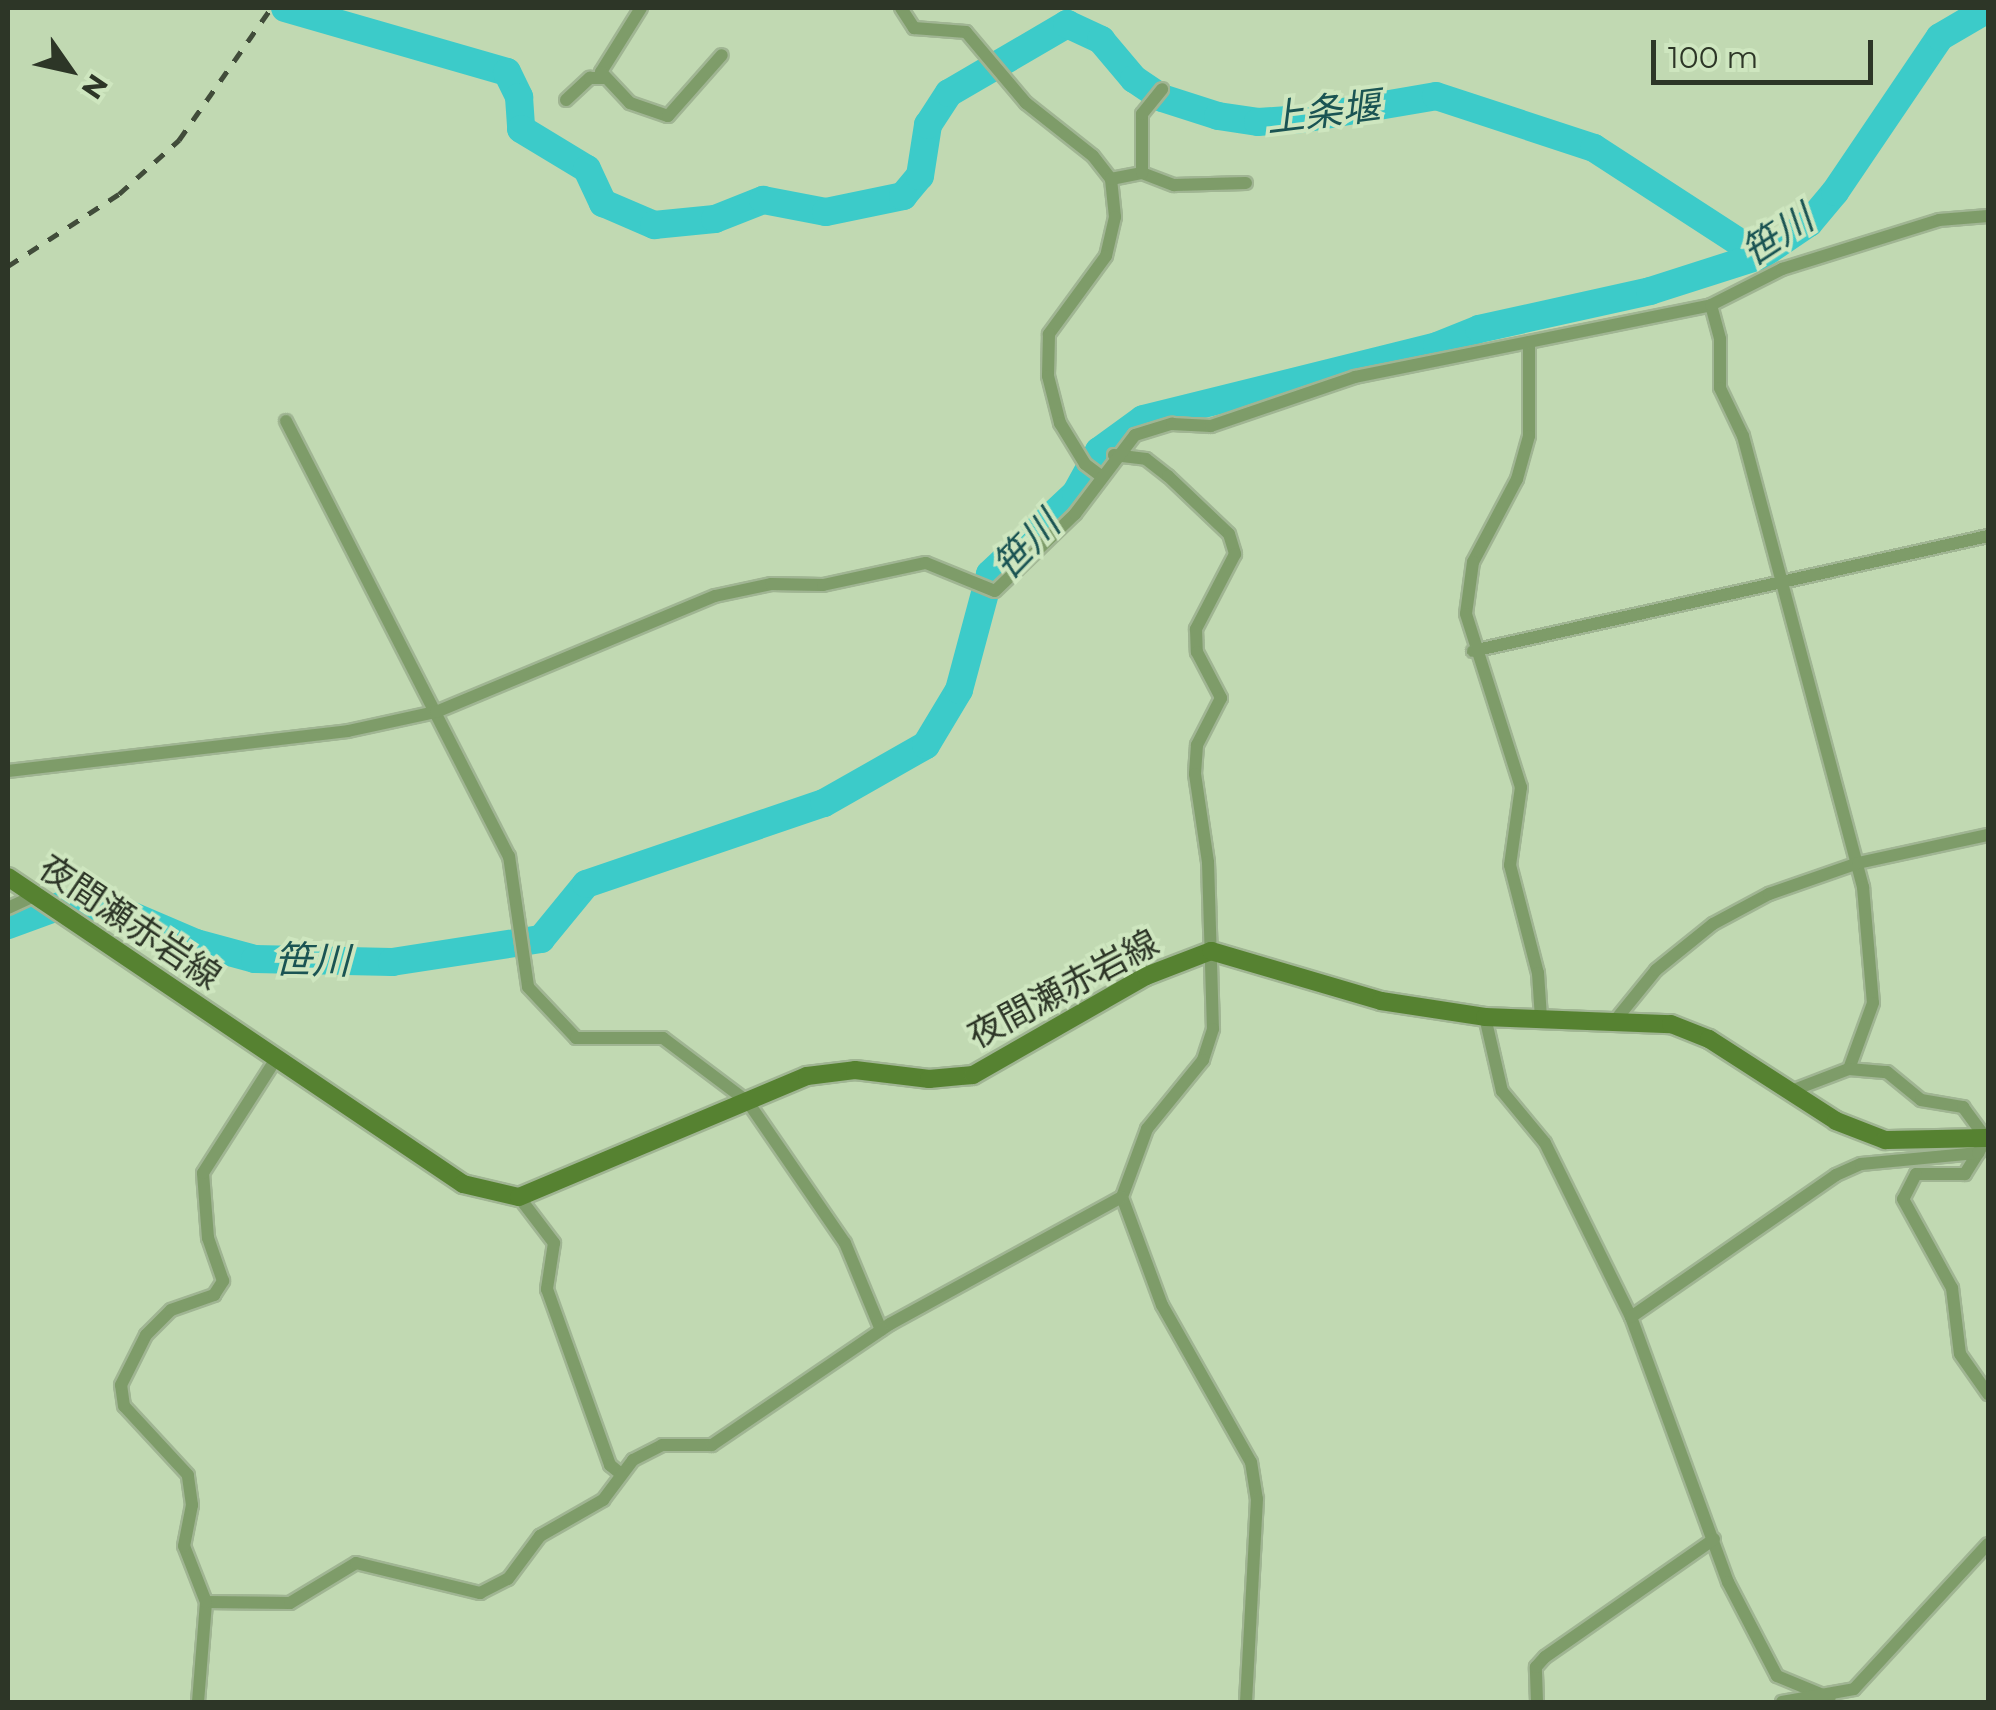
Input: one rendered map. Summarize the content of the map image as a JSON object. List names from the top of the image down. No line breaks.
{"streets":{"main road":["夜間瀬赤岩線"]},"water":["上条堰","笹川"],"scale_bar":"100 m","north":"bottom right"}
